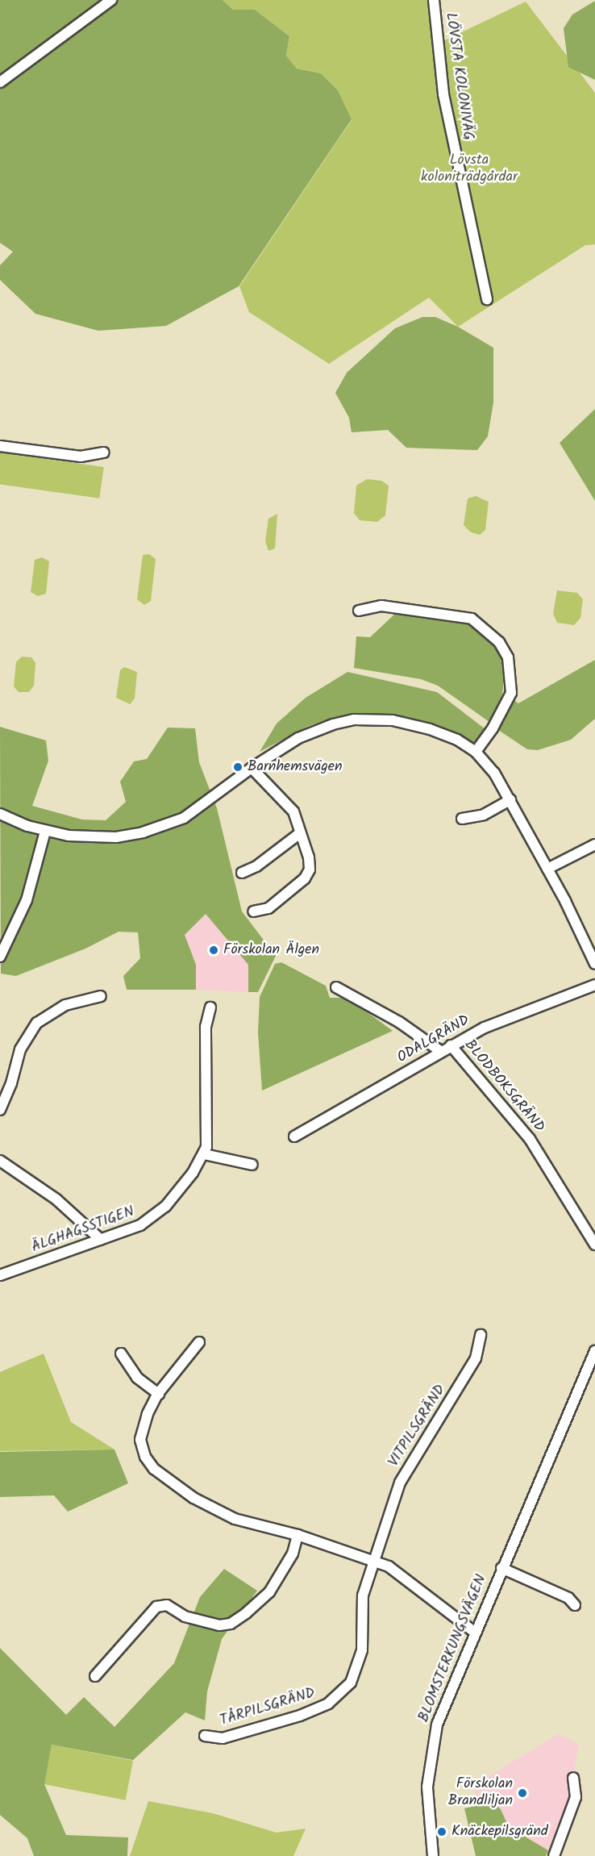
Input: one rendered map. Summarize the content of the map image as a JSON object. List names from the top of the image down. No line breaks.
{"streets":{"street":["LÖVSTA KOLONIVÄG","ODALGRÄND","BLODBOKSGRÄND","ÄLGHAGSSTIGEN","VITPILSGRÄND","BLOMSTERKUNGSVÄGEN","TÅRPILSGRÄND"]},"crossings":[["ODALGRÄND","BLODBOKSGRÄND"],["VITPILSGRÄND","TÅRPILSGRÄND"]],"parks":["Lövsta koloniträdgårdar"],"places":["Barnhemsvägen","Förskolan Älgen","Förskolan Brandliljan","Knäckepilsgränd"]}
